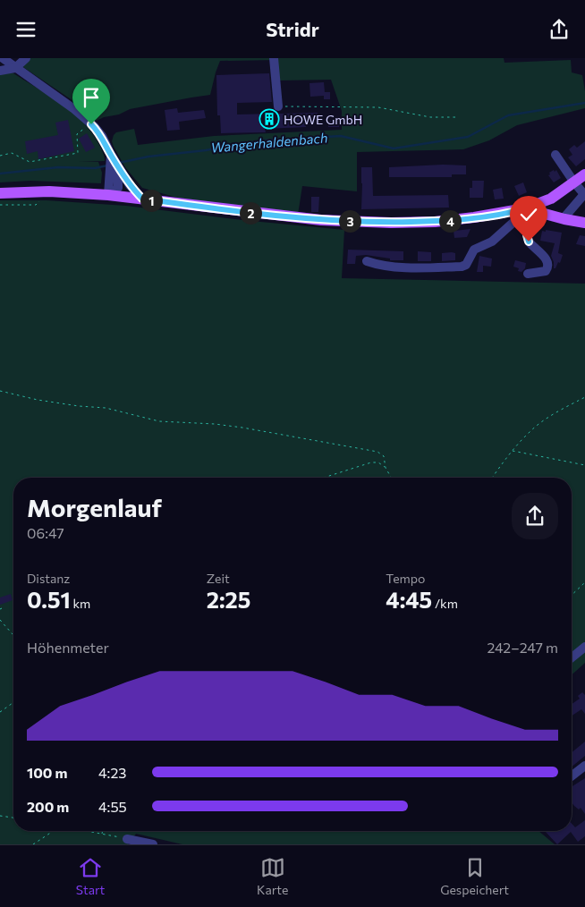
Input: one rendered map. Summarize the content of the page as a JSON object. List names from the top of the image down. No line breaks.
{"water":["Wangerhaldenbach"],"places":{"building":["HOWE GmbH"]},"page":{"header":"Stridr","pins":["1","2","3","4"],"heading":["Morgenlauf","06:47"],"stats":[["Distanz","0.51 km"],["Zeit","2:25"],["Tempo","4:45 /km"]],"chart":["Höhenmeter","242–247 m"],"list":[{"name":"100 m","note":"4:23"},{"name":"200 m","note":"4:55"}],"tabs":["Start","Karte","Gespeichert"]}}
